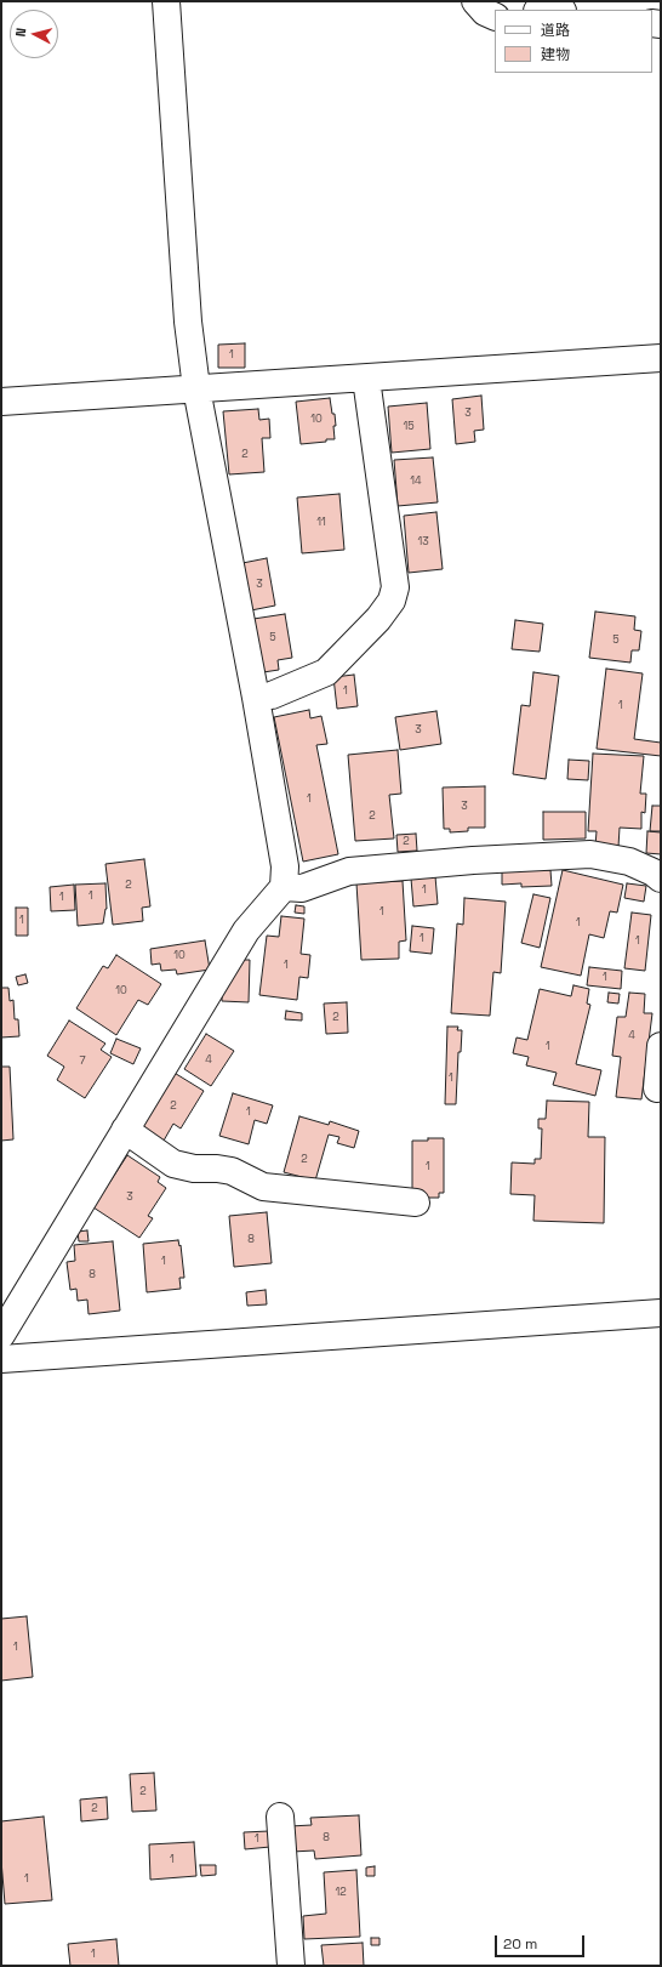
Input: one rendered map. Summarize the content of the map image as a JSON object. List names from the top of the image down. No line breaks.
{"house_numbers":["1","3","10","15","2","14","11","13","3","5","5","1","1","3","1","3","2","2","2","1","1","1","1","1","1","1","1","10","1","1","10","2","4","1","4","7","1","2","1","2","1","3","8","1","8","1","2","2","8","1","1","1","12","1"],"legend":["道路","建物"],"scale_bar":"20 m","north":"left"}
